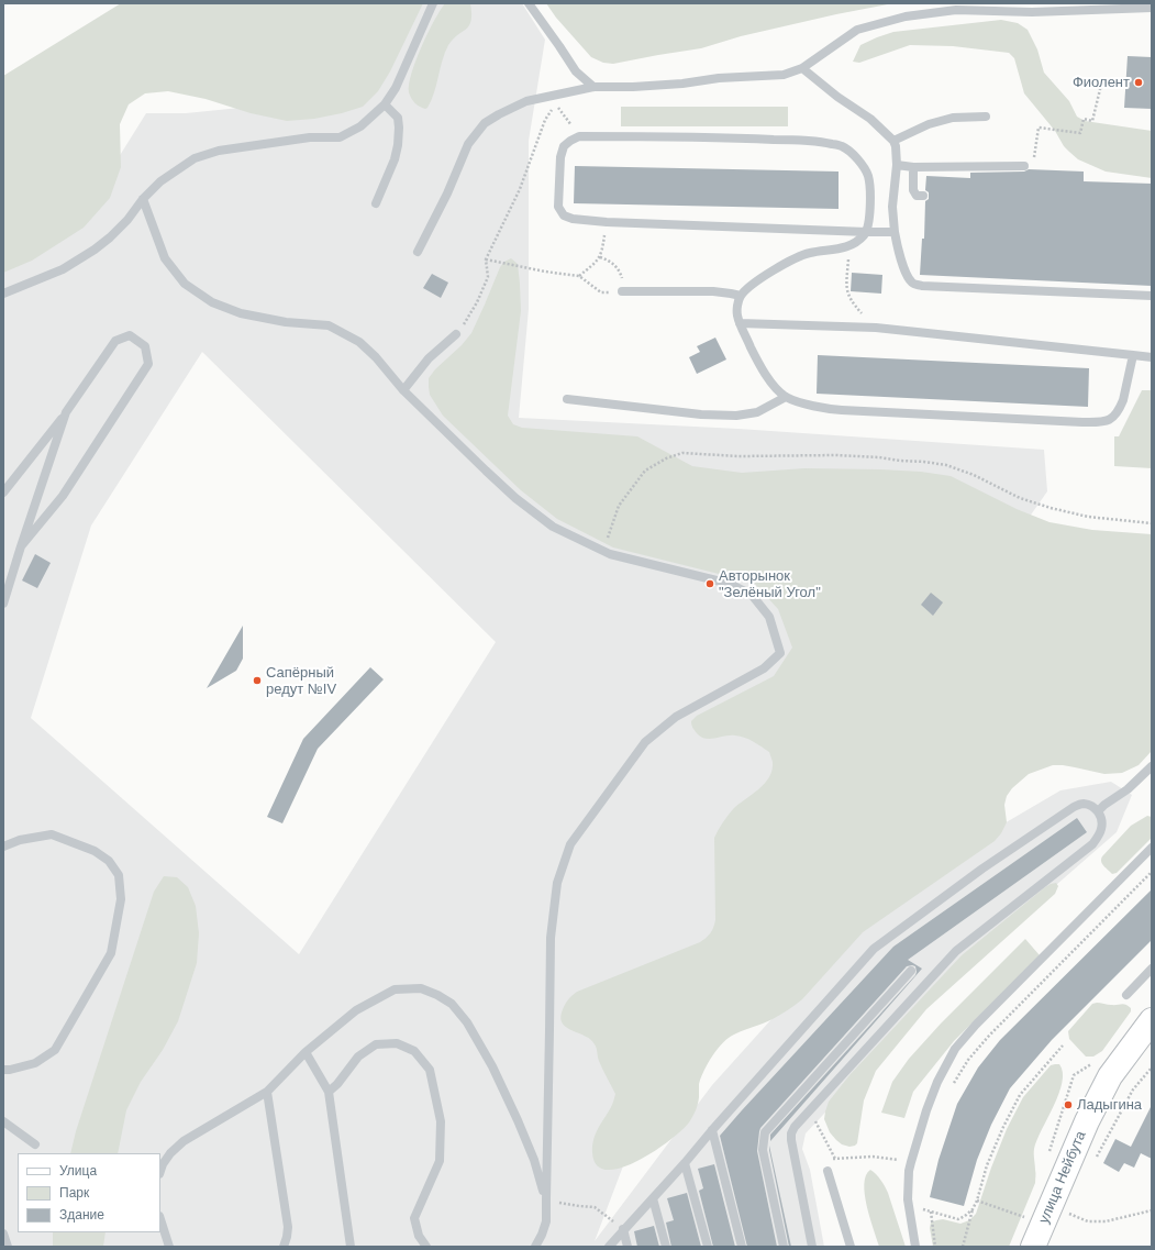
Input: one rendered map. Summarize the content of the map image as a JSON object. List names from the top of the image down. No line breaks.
{"streets":{"main road":["улица Нейбута"]},"places":["Фиолент","Авторынок \"Зелёный Угол\"","Сапёрный редут №IV","Ладыгина"],"legend":["Улица","Парк","Здание"]}
